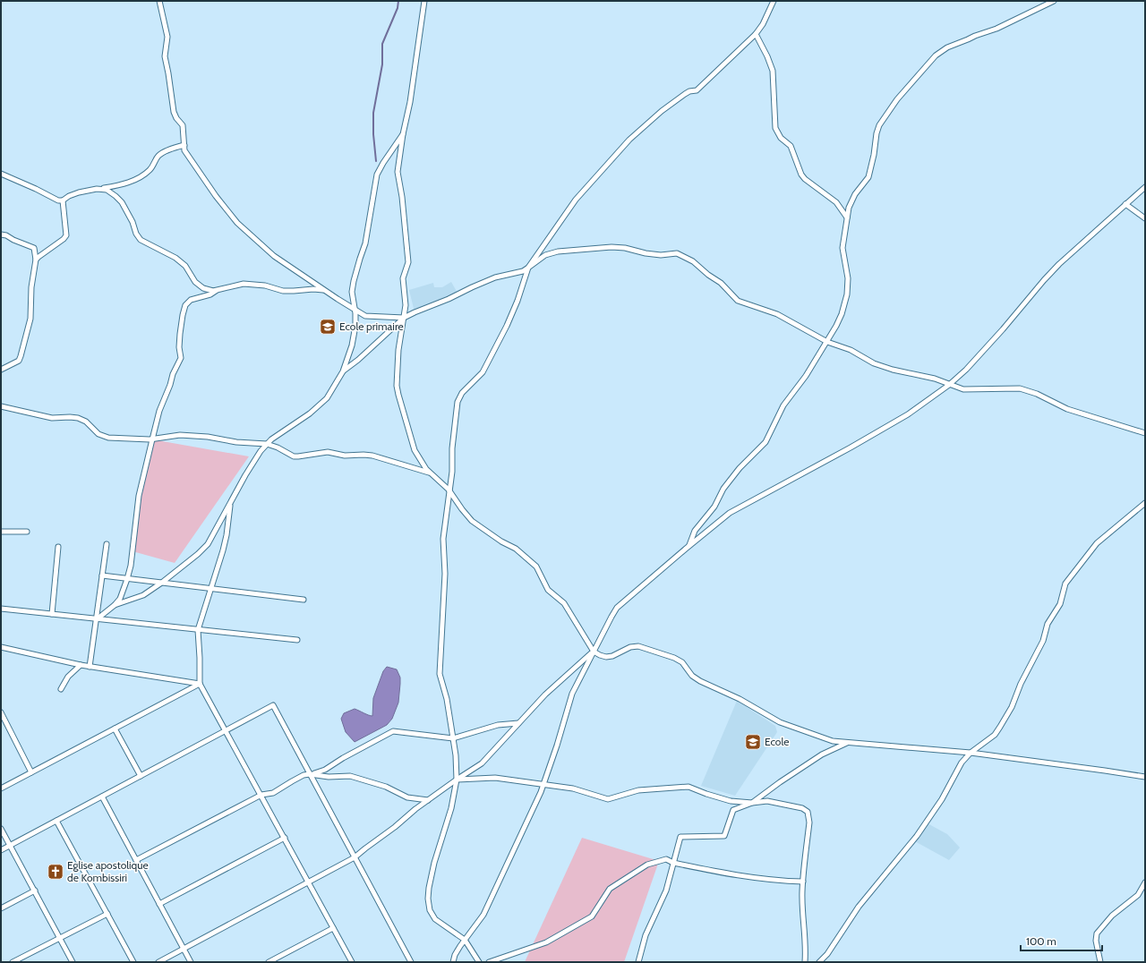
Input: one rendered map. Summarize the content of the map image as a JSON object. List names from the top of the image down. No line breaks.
{"places":{"school or university":["Ecole primaire","Ecole"],"church":["Eglise apostolique de Kombissiri"]},"scale_bar":"100 m"}
